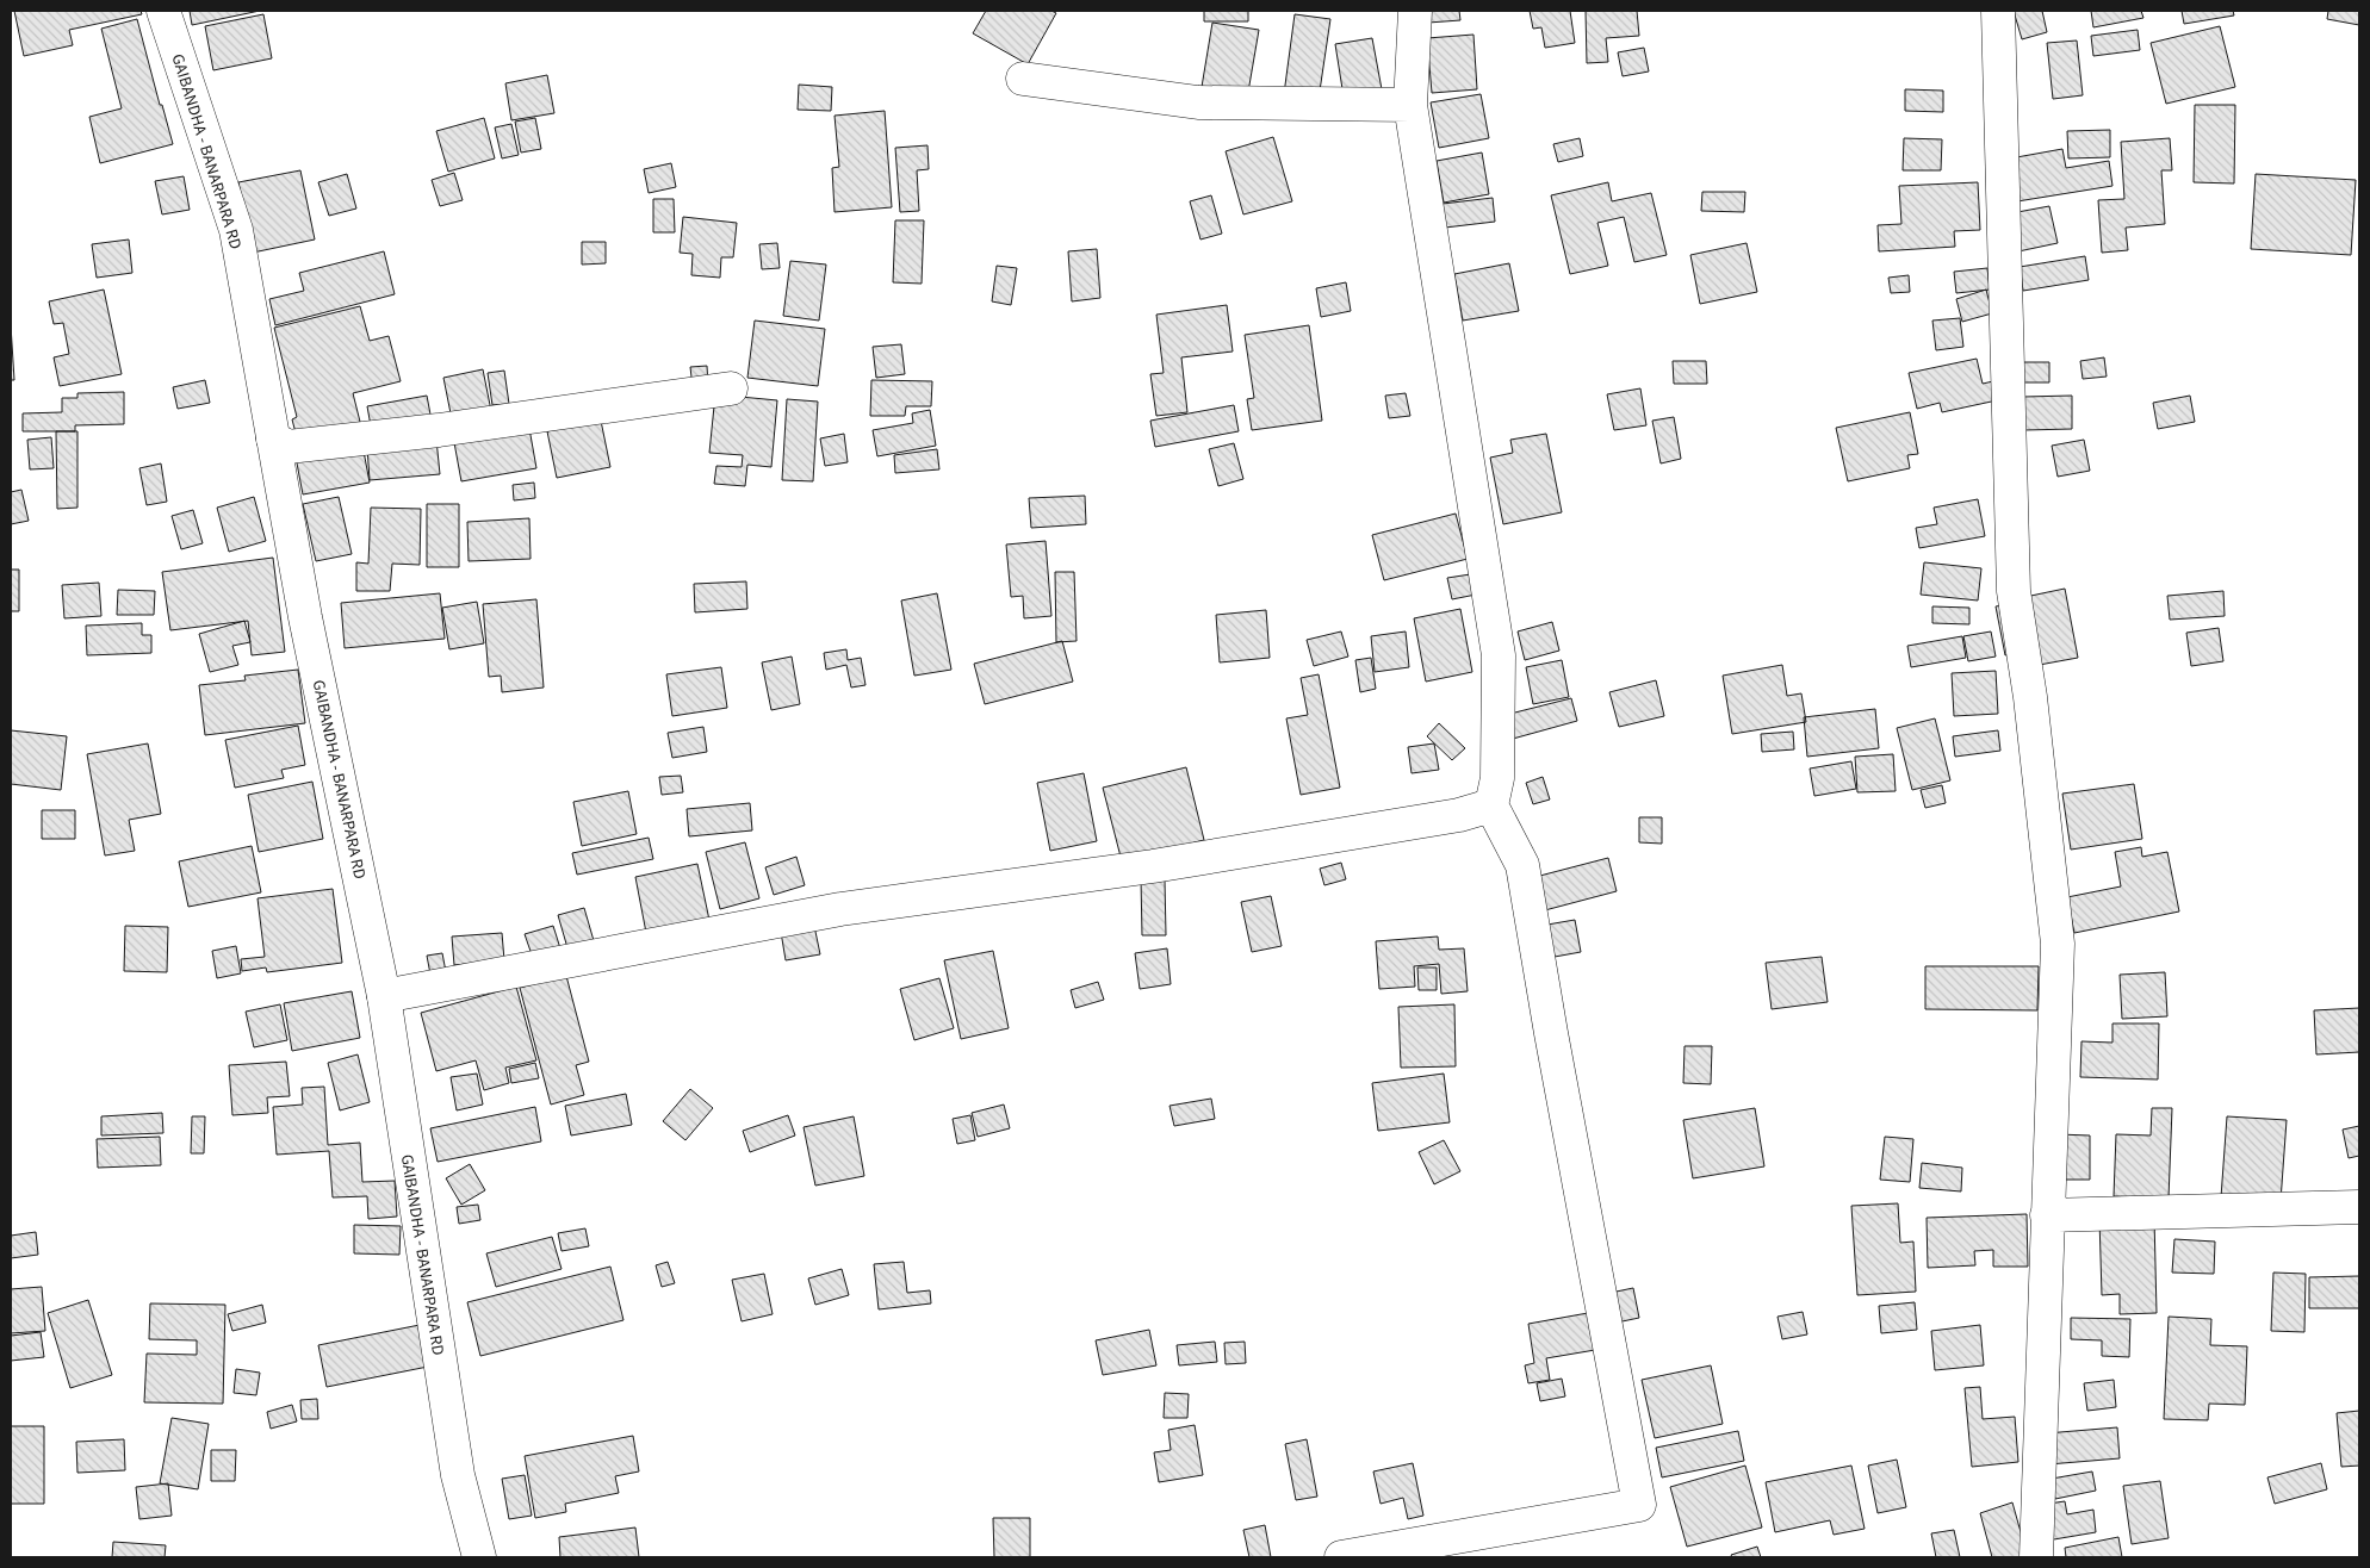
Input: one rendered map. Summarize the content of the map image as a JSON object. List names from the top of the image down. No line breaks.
{"streets":{"street":["GAIBANDHA - BANARPARA RD"]}}
